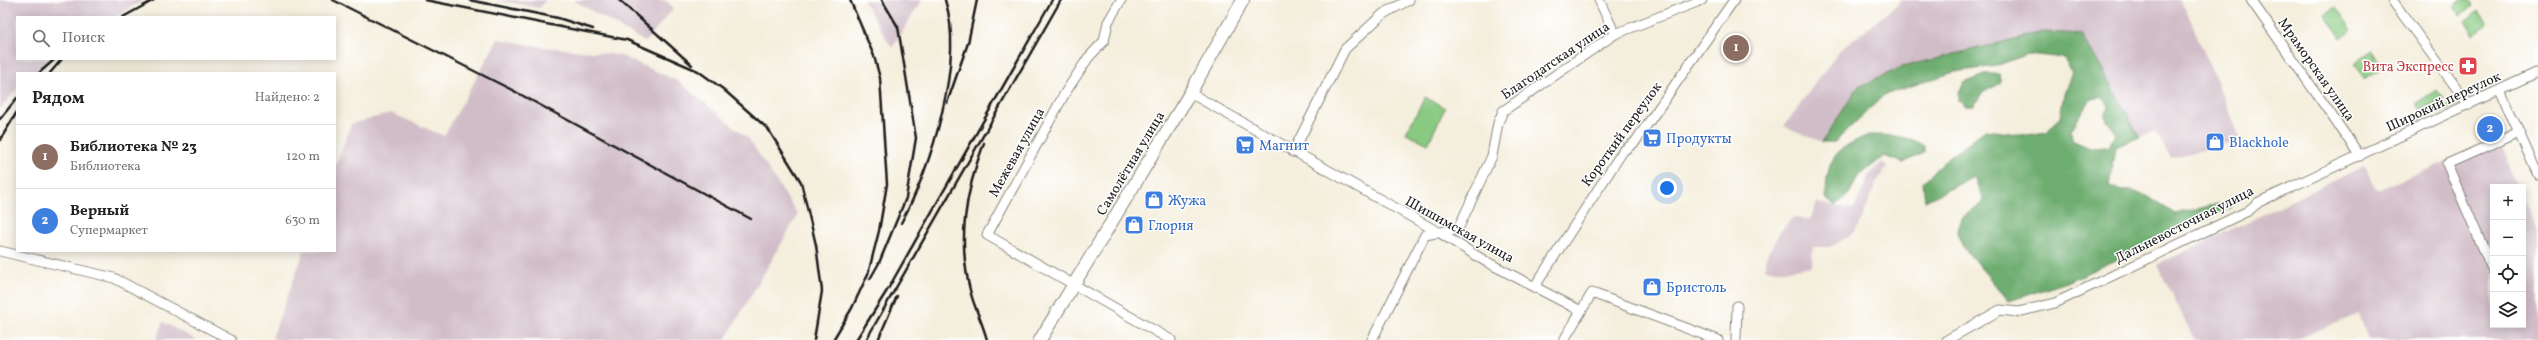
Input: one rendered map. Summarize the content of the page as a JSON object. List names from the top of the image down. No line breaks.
{"streets":{"main road":["Самолётная улица"],"street":["Благодатская улица","Мраморская улица","Широкий переулок","Короткий переулок","Межевая улица","Дальневосточная улица","Шишимская улица"]},"crossings":[["Благодатская улица","Шишимская улица"],["Мраморская улица","Широкий переулок"],["Мраморская улица","Дальневосточная улица"],["Широкий переулок","Дальневосточная улица"],["Короткий переулок","Шишимская улица"],["Межевая улица","Самолётная улица"],["Самолётная улица","Шишимская улица"]],"places":{"pharmacy":["Вита Экспресс"],"supermarket":["Продукты","Магнит"],"shop":["Blackhole","Жужа","Глория","Бристоль"]},"page":{"search":"Поиск","pins":["1","2"],"heading":["Рядом","Найдено: 2"],"list":[{"mark":"1","name":"Библиотека № 23","note":"Библиотека","value":"120 m"},{"mark":"2","name":"Верный","note":"Супермаркет","value":"630 m"}],"map_buttons":["+","−"]}}
